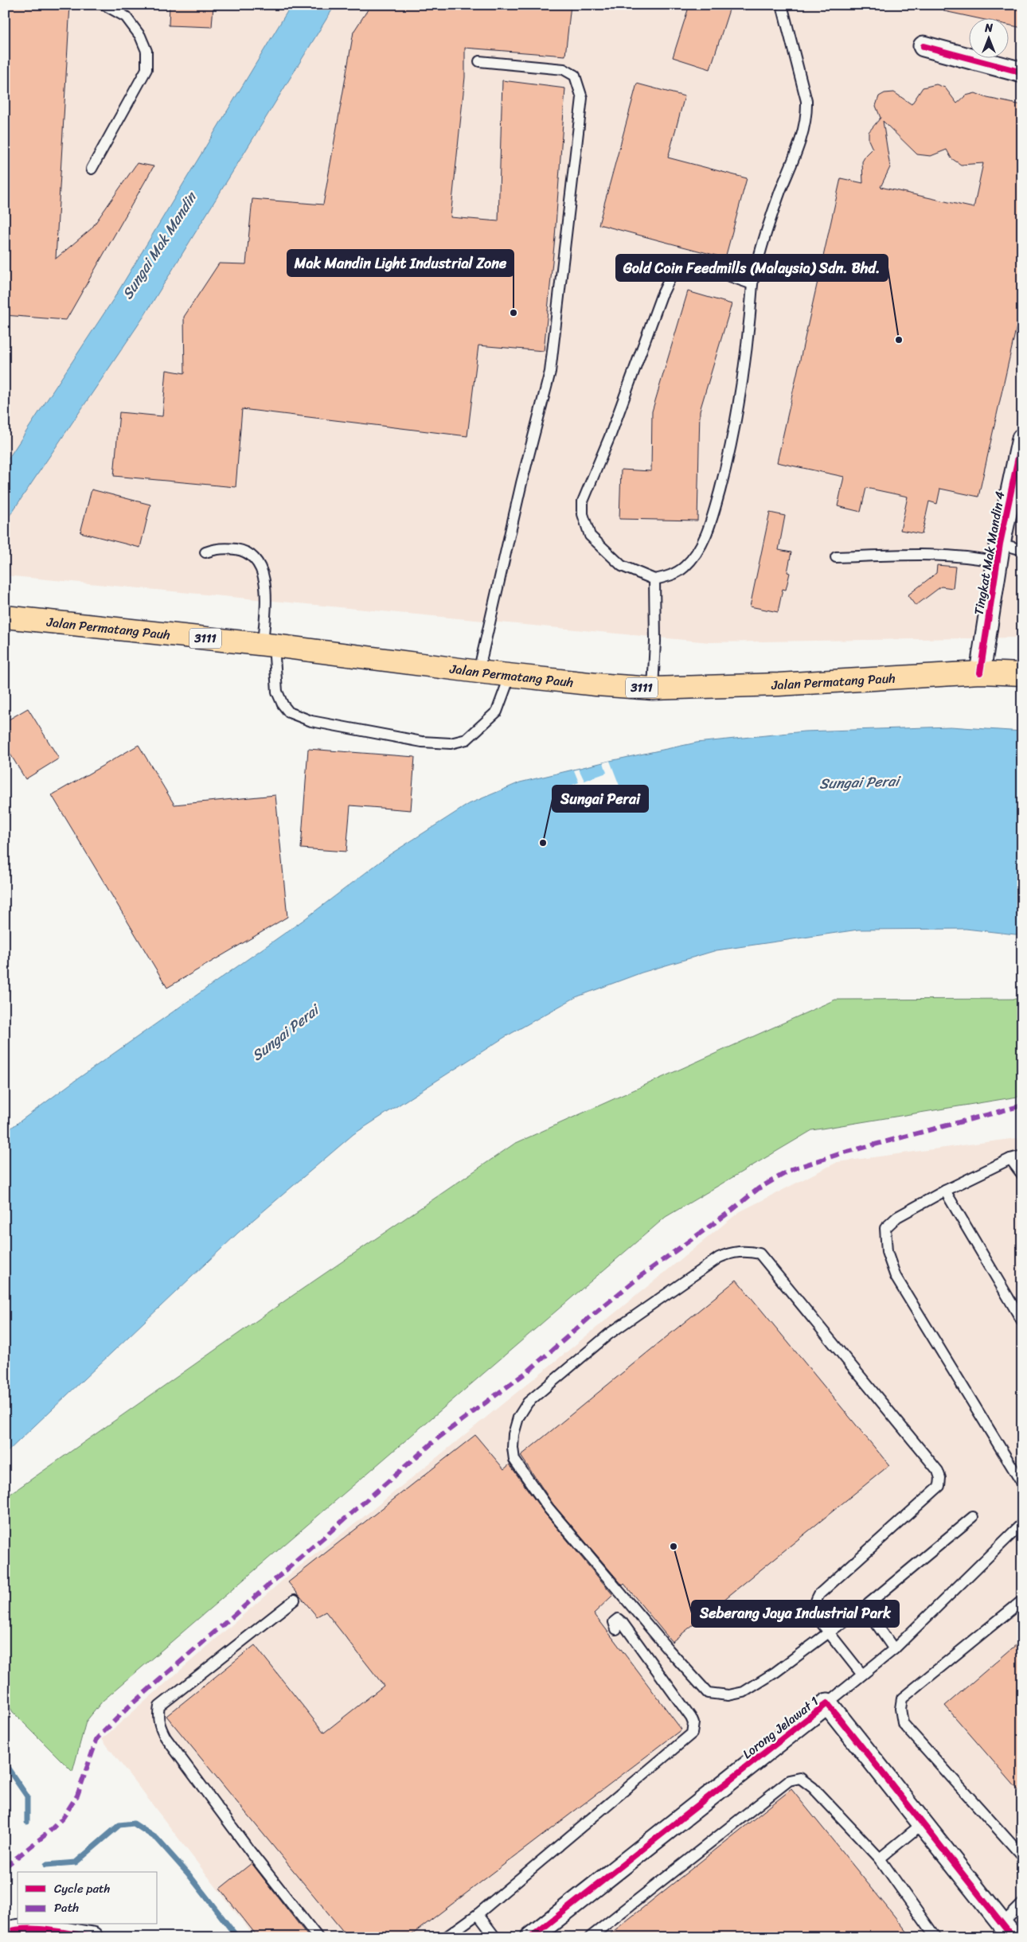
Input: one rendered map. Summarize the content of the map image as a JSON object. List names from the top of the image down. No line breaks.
{"streets":{"main road":["Jalan Permatang Pauh","3111"],"street":["Tingkat Mak Mandin 4","Lorong Jelawat 1"]},"crossings":[["Tingkat Mak Mandin 4","Jalan Permatang Pauh"]],"water":["Sungai Mak Mandin","Sungai Perai"],"places":["Mak Mandin Light Industrial Zone","Gold Coin Feedmills (Malaysia) Sdn. Bhd.","Sungai Perai","Seberang Jaya Industrial Park"],"legend":["Cycle path","Path"],"north":"top"}
